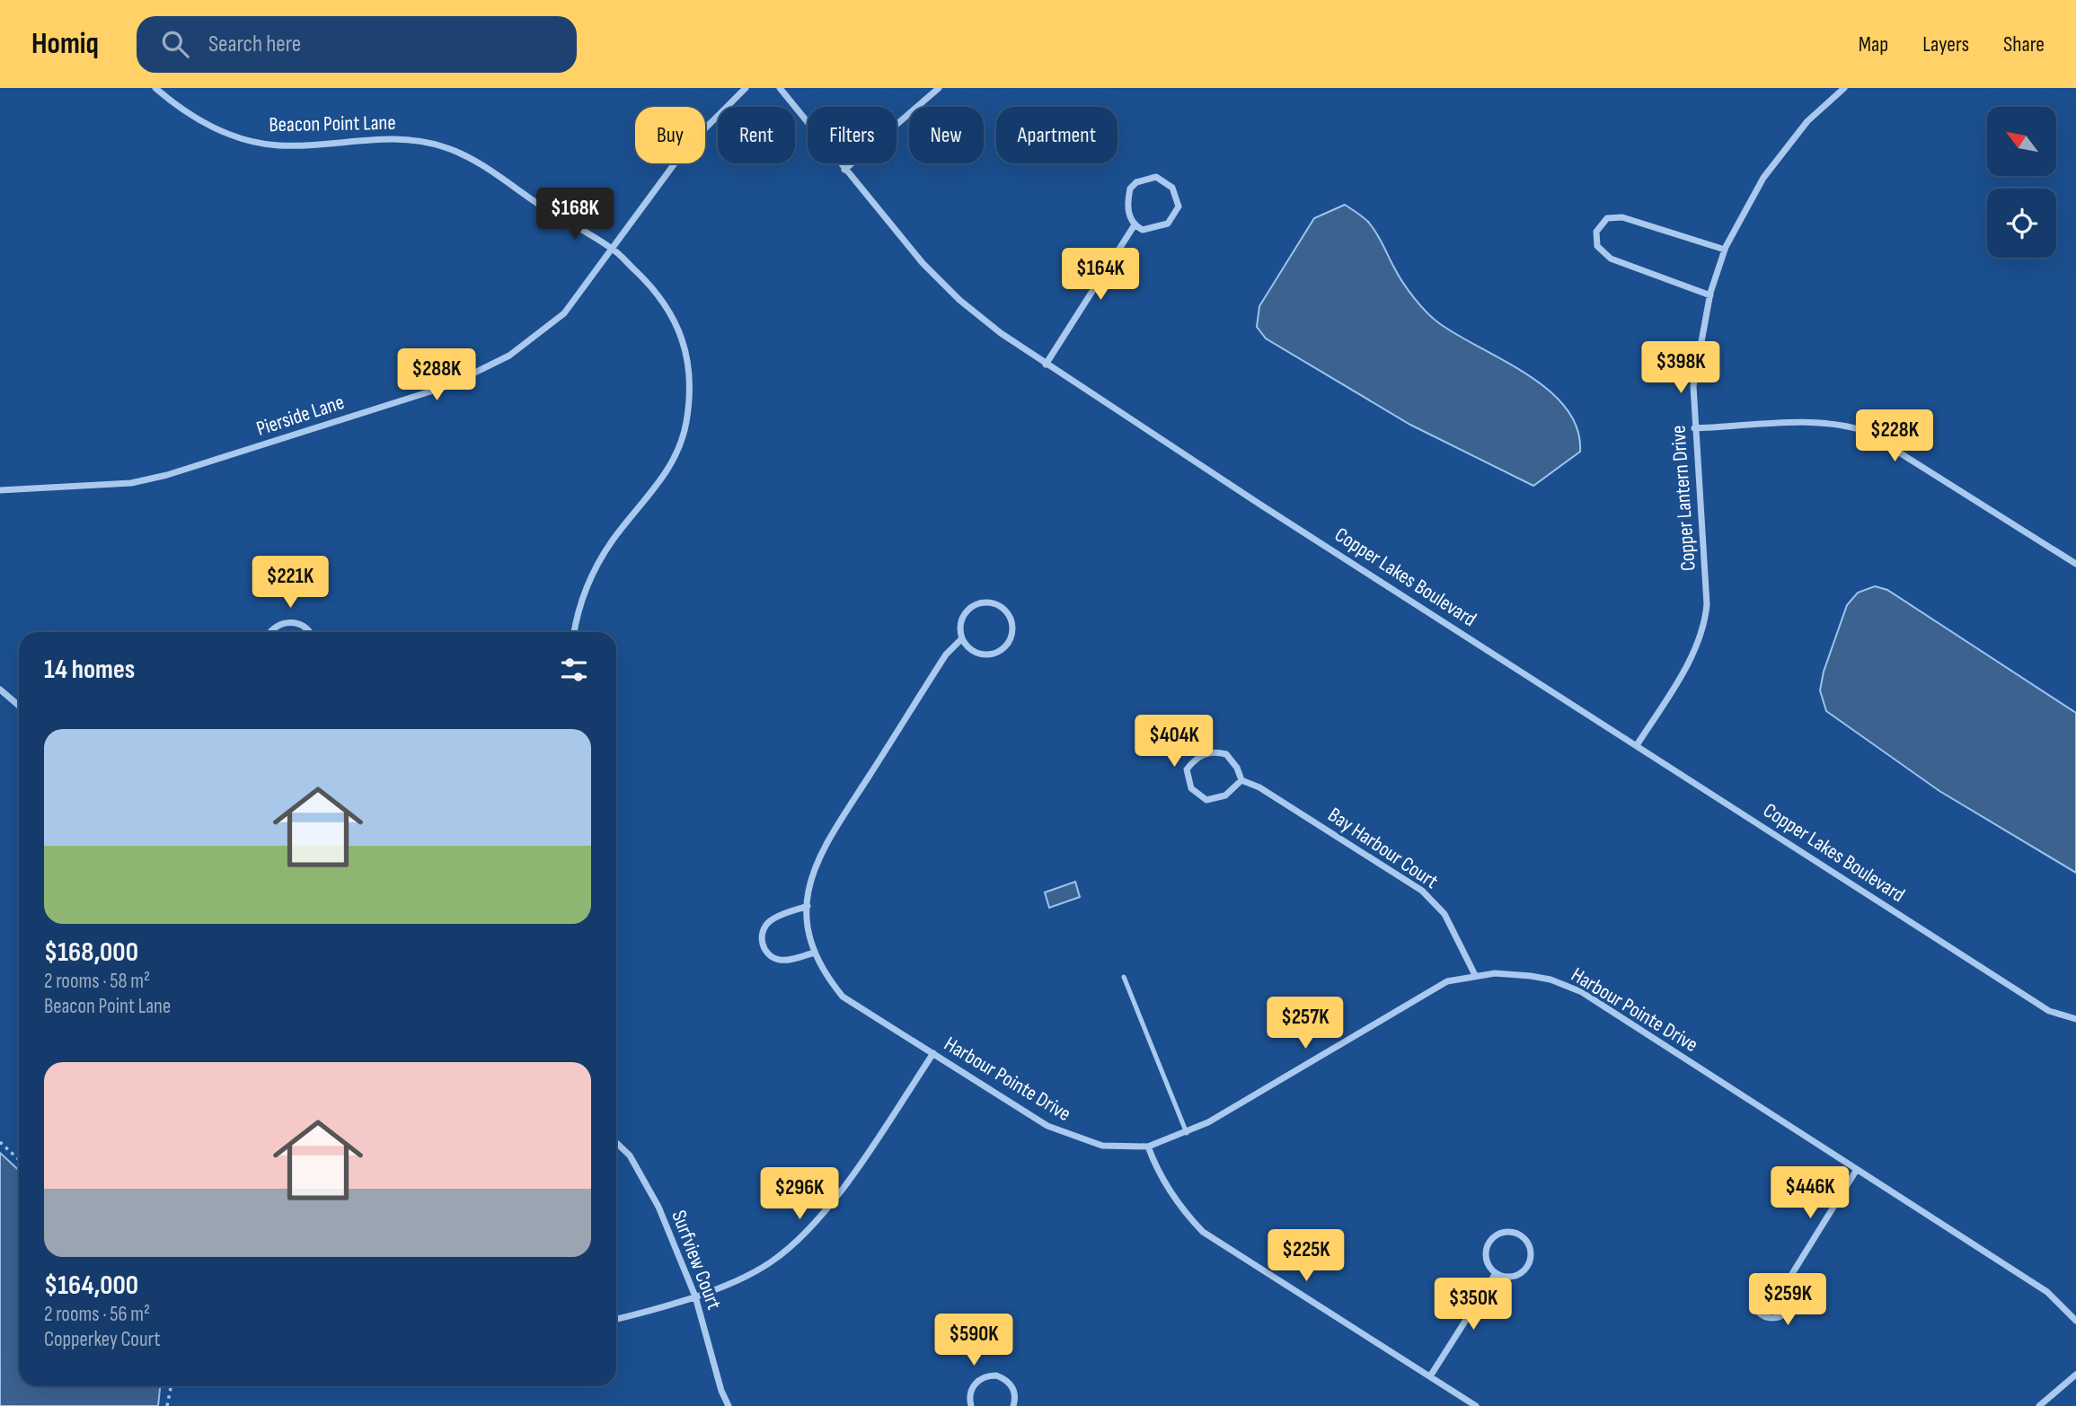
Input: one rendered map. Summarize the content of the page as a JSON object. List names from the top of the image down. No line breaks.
{"streets":{"street":["Beacon Point Lane","Pierside Lane","Copper Lantern Drive","Copper Lakes Boulevard","Bay Harbour Court","Harbour Pointe Drive","Surfview Court"]},"crossings":[["Beacon Point Lane","Pierside Lane"],["Copper Lantern Drive","Copper Lakes Boulevard"],["Bay Harbour Court","Harbour Pointe Drive"]],"north":"top left","page":{"header":"Homiq","search":"Search here","nav":["Map","Layers","Share"],"chip":["Buy","Rent","Filters","New","Apartment"],"price":["$168K","$164K","$398K","$288K","$228K","$221K","$404K","$257K","$446K","$296K","$225K","$259K","$350K","$590K"],"heading":"14 homes","list":[{"name":"$168,000","note":"2 rooms · 58 m² · Beacon Point Lane"},{"name":"$164,000","note":"2 rooms · 56 m² · Copperkey Court"}]}}
